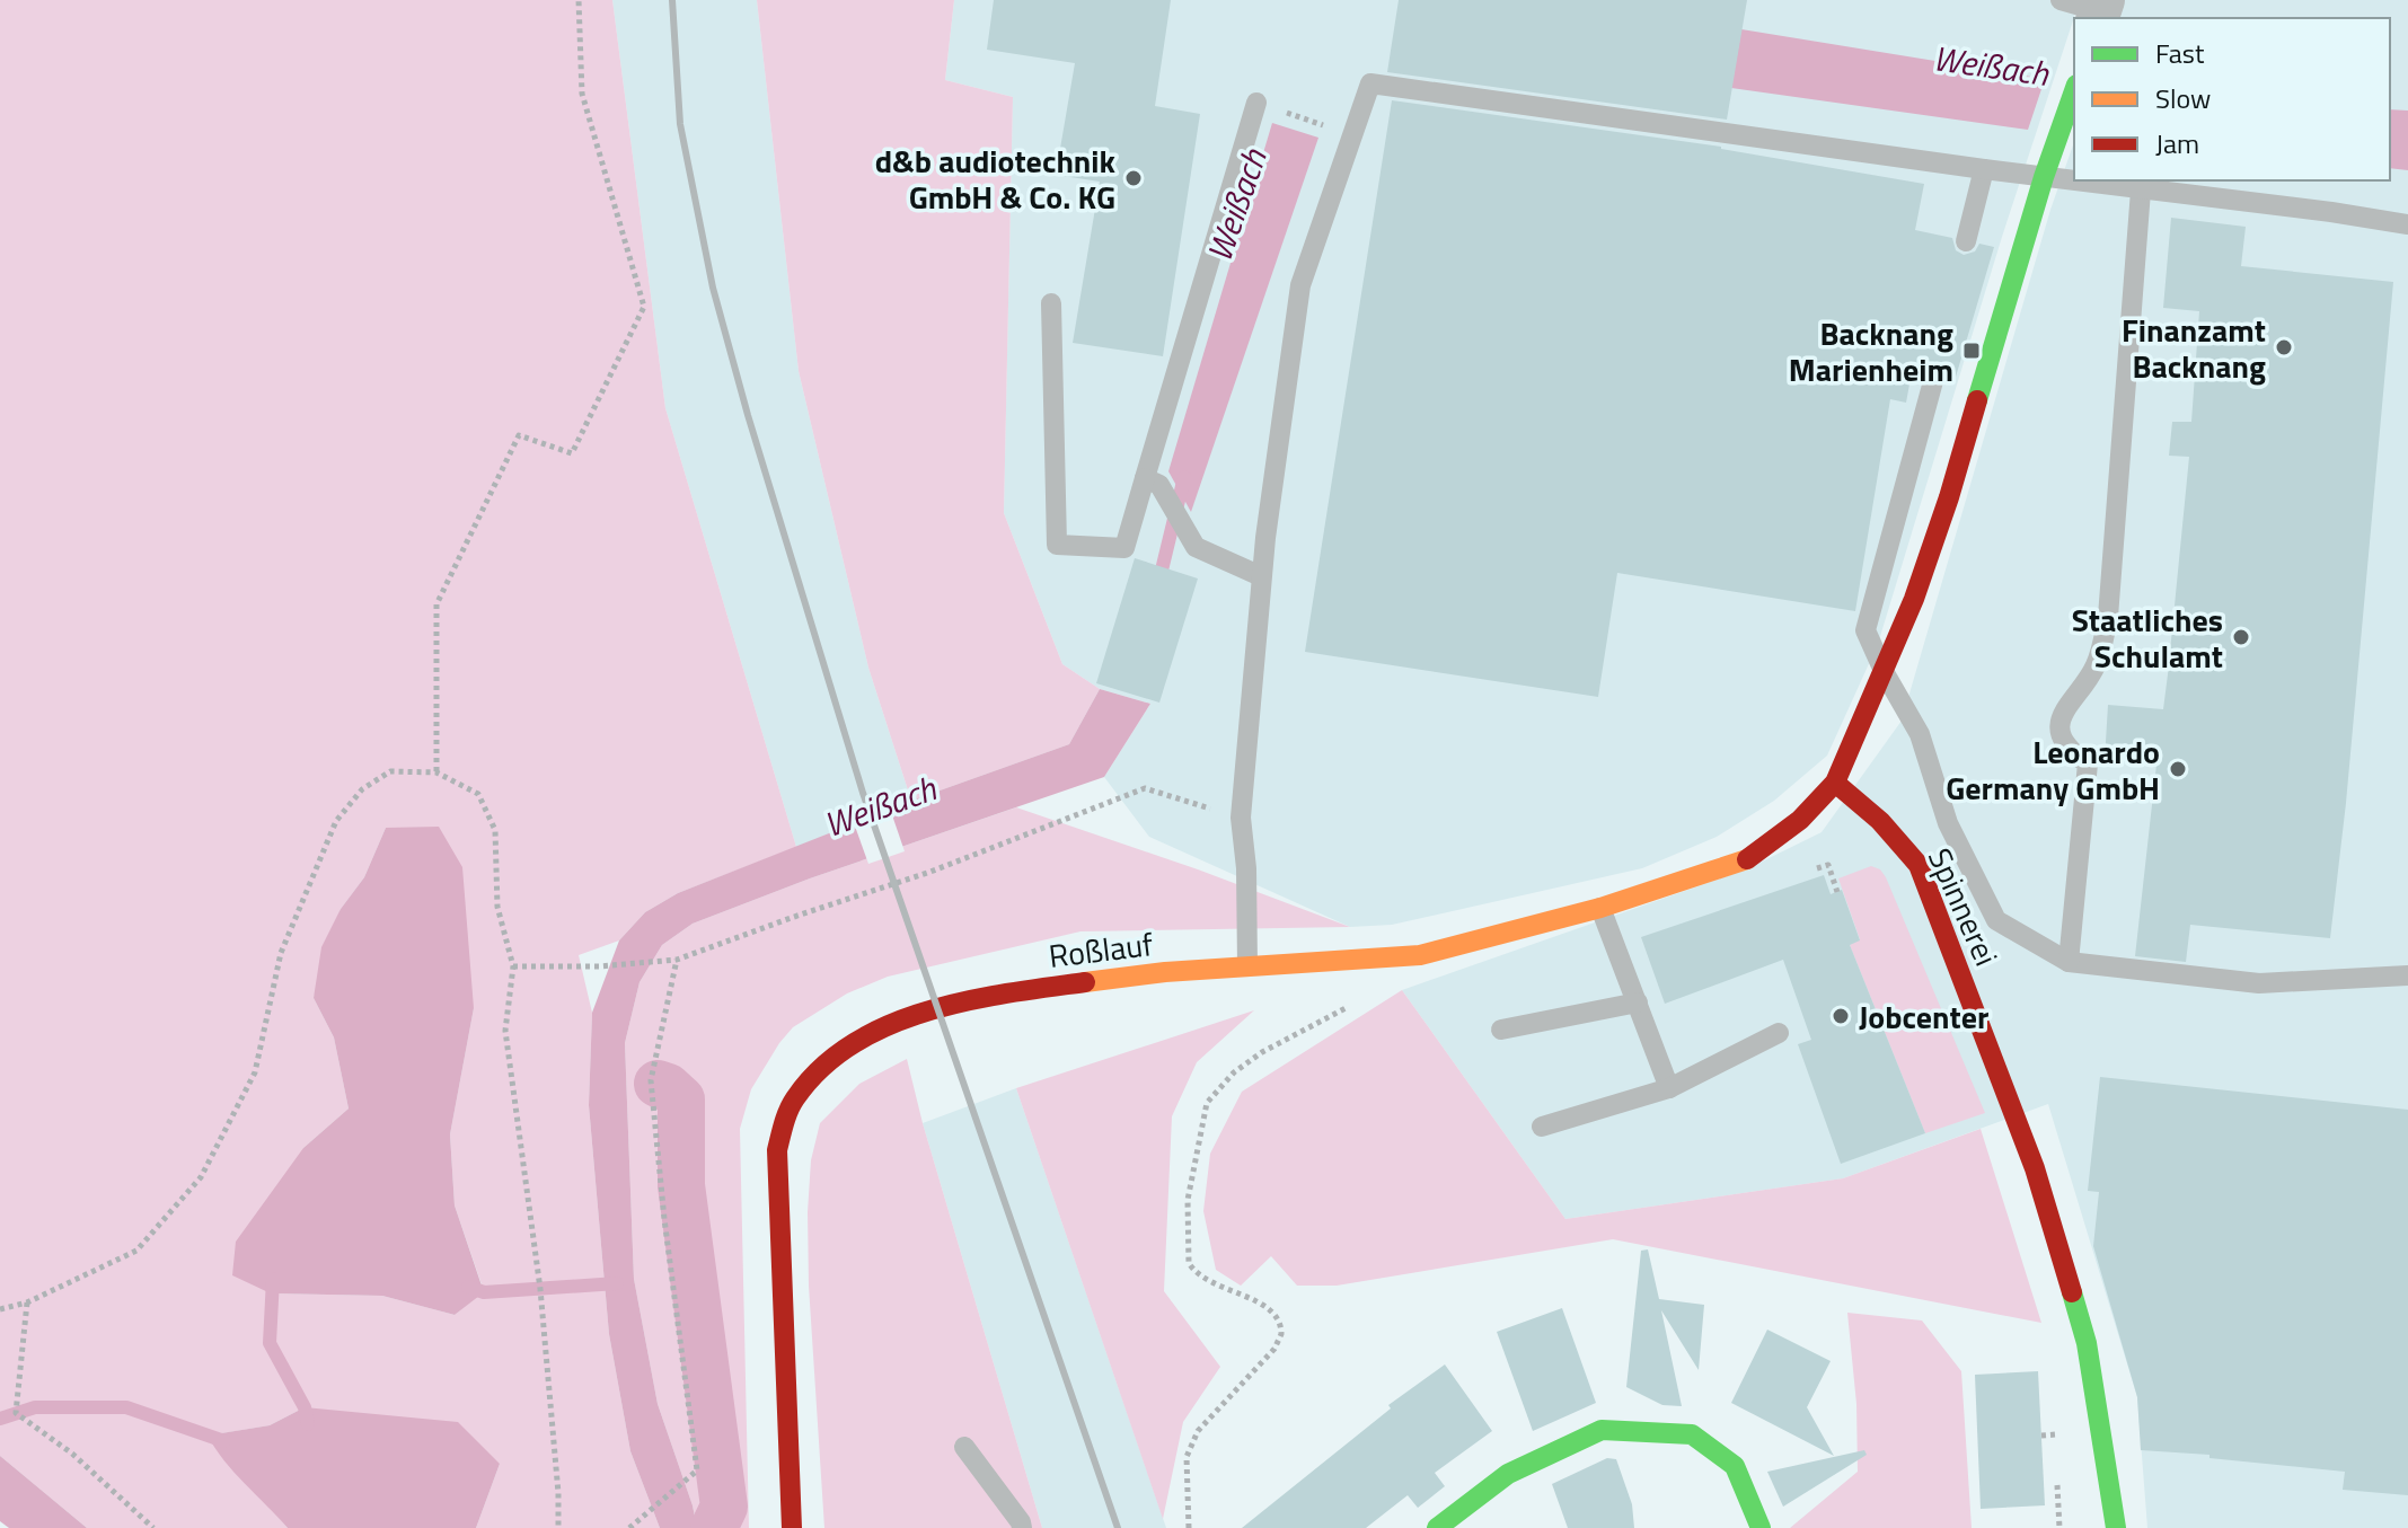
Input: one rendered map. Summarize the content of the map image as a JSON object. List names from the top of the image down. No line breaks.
{"streets":{"street":["Spinnerei","Roßlauf"]},"crossings":[["Spinnerei","Roßlauf"]],"water":["Weißach"],"places":{"other":["d&b audiotechnik GmbH & Co. KG","Finanzamt Backnang","Staatliches Schulamt","Leonardo Germany GmbH","Jobcenter"],"transit":["Backnang Marienheim"]},"legend":["Fast","Slow","Jam"]}
